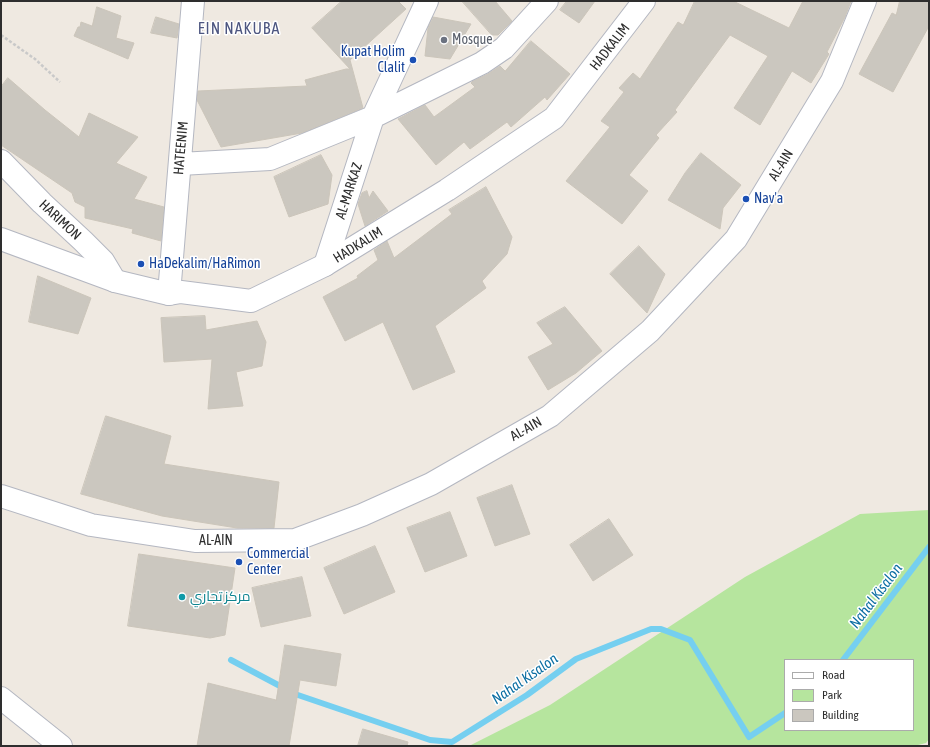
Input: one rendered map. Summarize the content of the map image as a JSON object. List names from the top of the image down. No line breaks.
{"streets":{"street":["HADKALIM","HATEENIM","AL-AIN","AL-MARKAZ","HARIMON"]},"crossings":[["HADKALIM","HATEENIM"],["HADKALIM","AL-MARKAZ"],["HADKALIM","HARIMON"]],"districts":["EIN NAKUBA"],"water":["Nahal Kisalon"],"places":["Mosque","Kupat Holim Clalit","Nav'a","HaDekalim/HaRimon","Commercial Center","مركز تجاري"],"legend":["Road","Park","Building"]}
